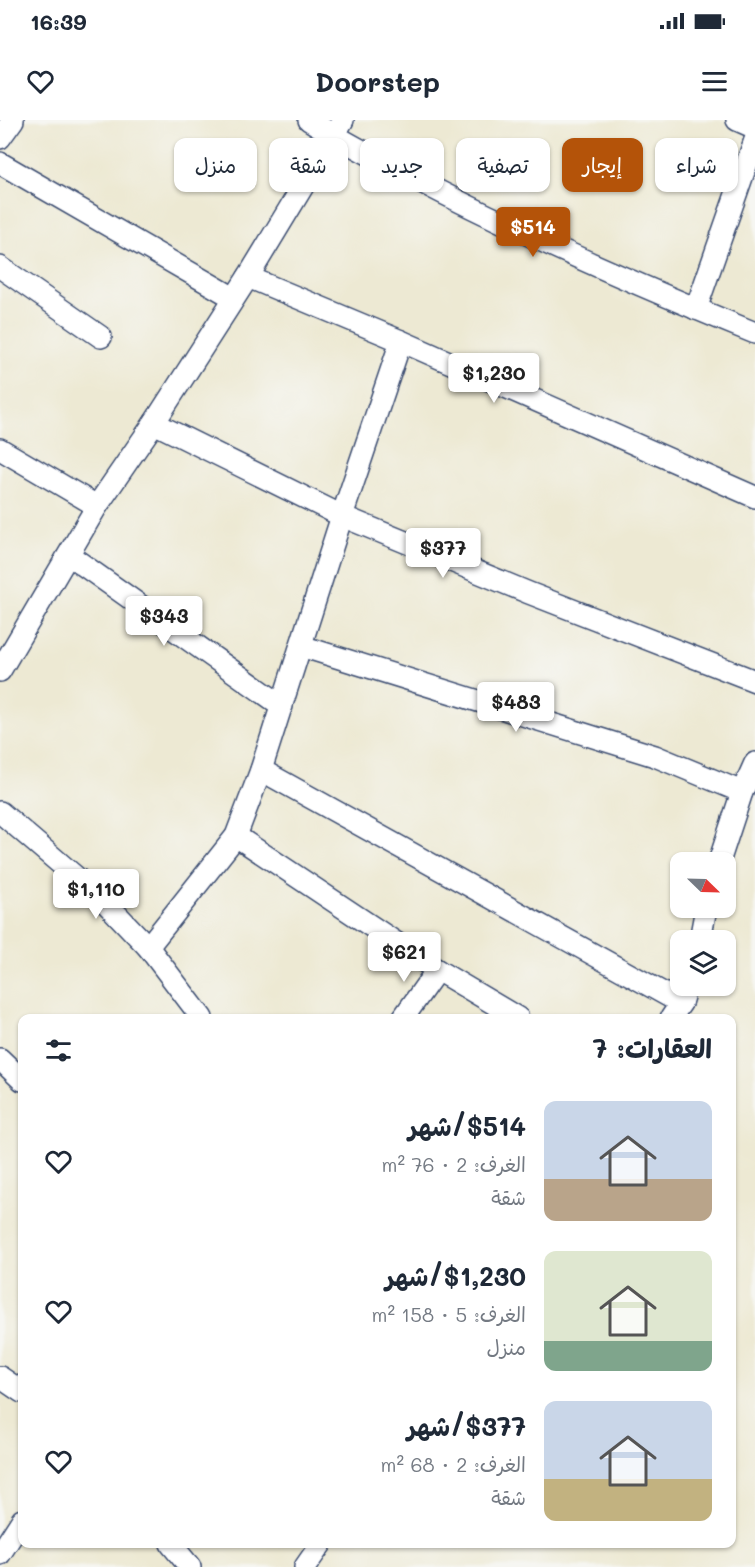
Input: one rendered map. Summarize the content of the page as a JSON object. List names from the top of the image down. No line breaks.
{"north":"bottom right","page":{"status":"16:39","header":"Doorstep","chip":["شراء","إيجار","تصفية","جديد","شقة","منزل"],"price":["$514","$1,230","$377","$343","$483","$1,110","$621"],"heading":"العقارات: 7","list":[{"name":"$514/شهر","note":"الغرف: 2 · 76 m² · شقة"},{"name":"$1,230/شهر","note":"الغرف: 5 · 158 m² · منزل"},{"name":"$377/شهر","note":"الغرف: 2 · 68 m² · شقة"}]}}
